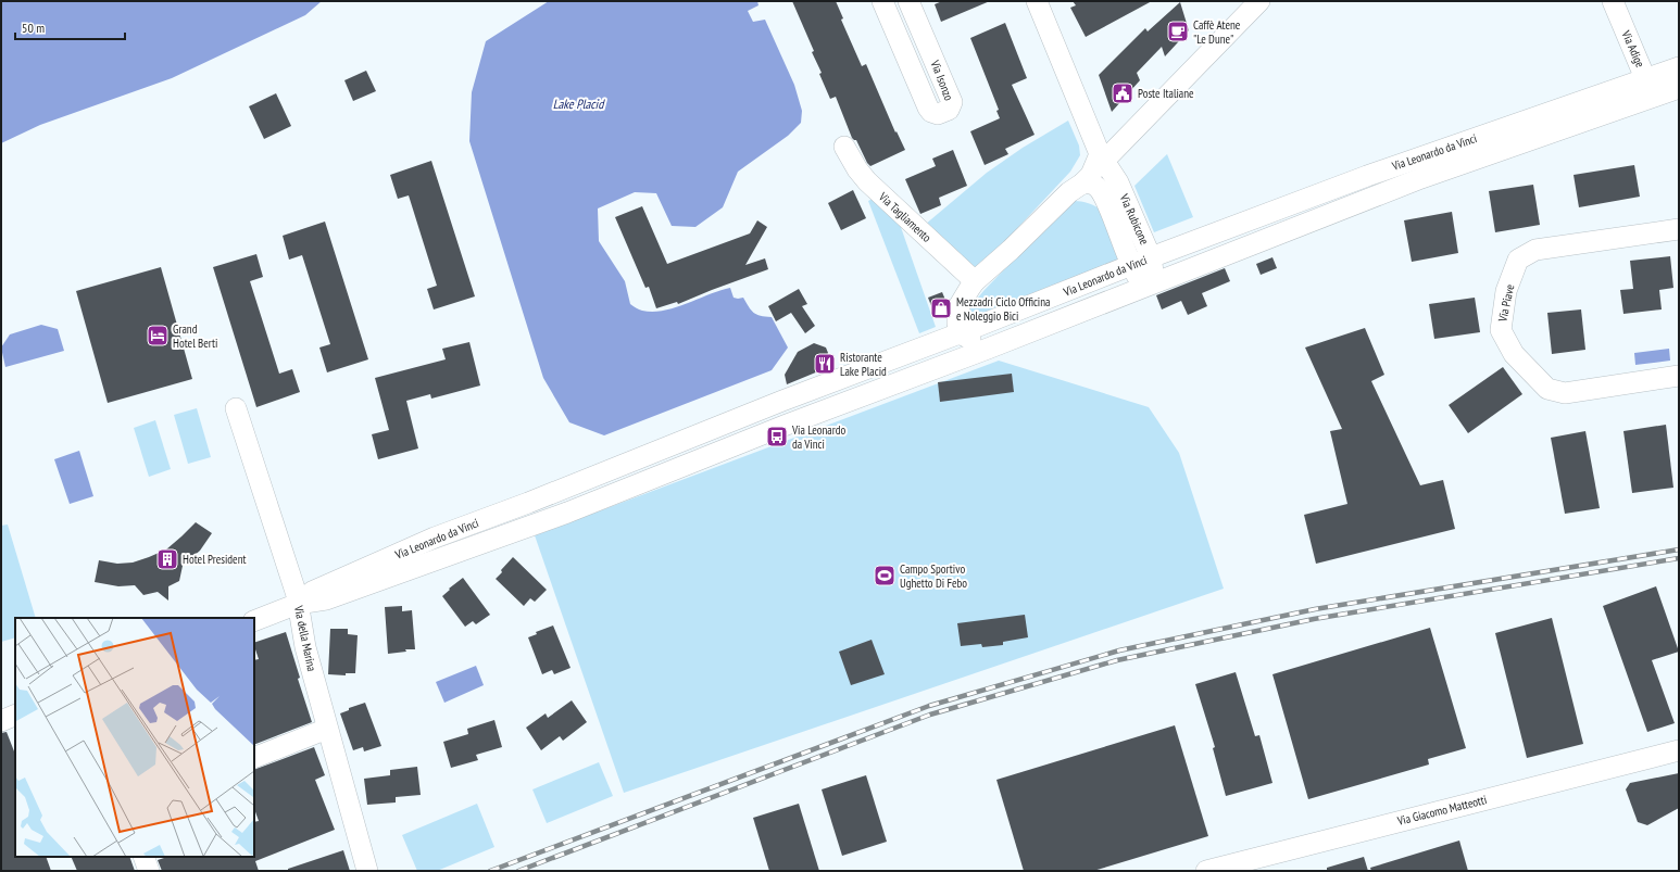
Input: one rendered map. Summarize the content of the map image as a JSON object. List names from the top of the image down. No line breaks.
{"streets":{"street":["Via Adige","Via Isonzo","Via Leonardo da Vinci","Via Tagliamento","Via Rubicone","Via Piave","Via della Marina","Via Giacomo Matteotti"]},"crossings":[["Via Adige","Via Leonardo da Vinci"],["Via Leonardo da Vinci","Via Rubicone"],["Via Leonardo da Vinci","Via della Marina"]],"water":["Lake Placid"],"places":{"cafe":["Caffè Atene \"Le Dune\""],"public building":["Poste Italiane"],"shop":["Mezzadri Ciclo Officina e Noleggio Bici"],"hotel":["Grand Hotel Berti"],"restaurant":["Ristorante Lake Placid"],"bus stop":["Via Leonardo da Vinci"],"building":["Hotel President"],"sports":["Campo Sportivo Ughetto Di Febo"]},"scale_bar":"50 m"}
